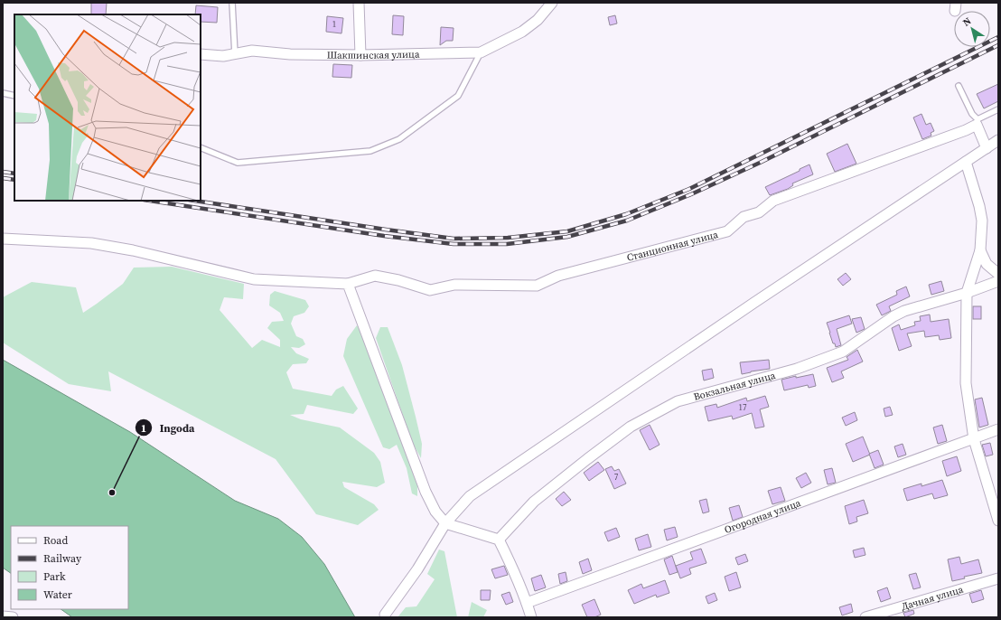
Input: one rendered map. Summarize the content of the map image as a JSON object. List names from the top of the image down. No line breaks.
{"streets":{"street":["Шакшинская улица","Станционная улица","Вокзальная улица","Огородная улица","Дачная улица"]},"places":["Ingoda"],"house_numbers":["1","17","7"],"legend":["Road","Railway","Park","Water"],"north":"top left"}
